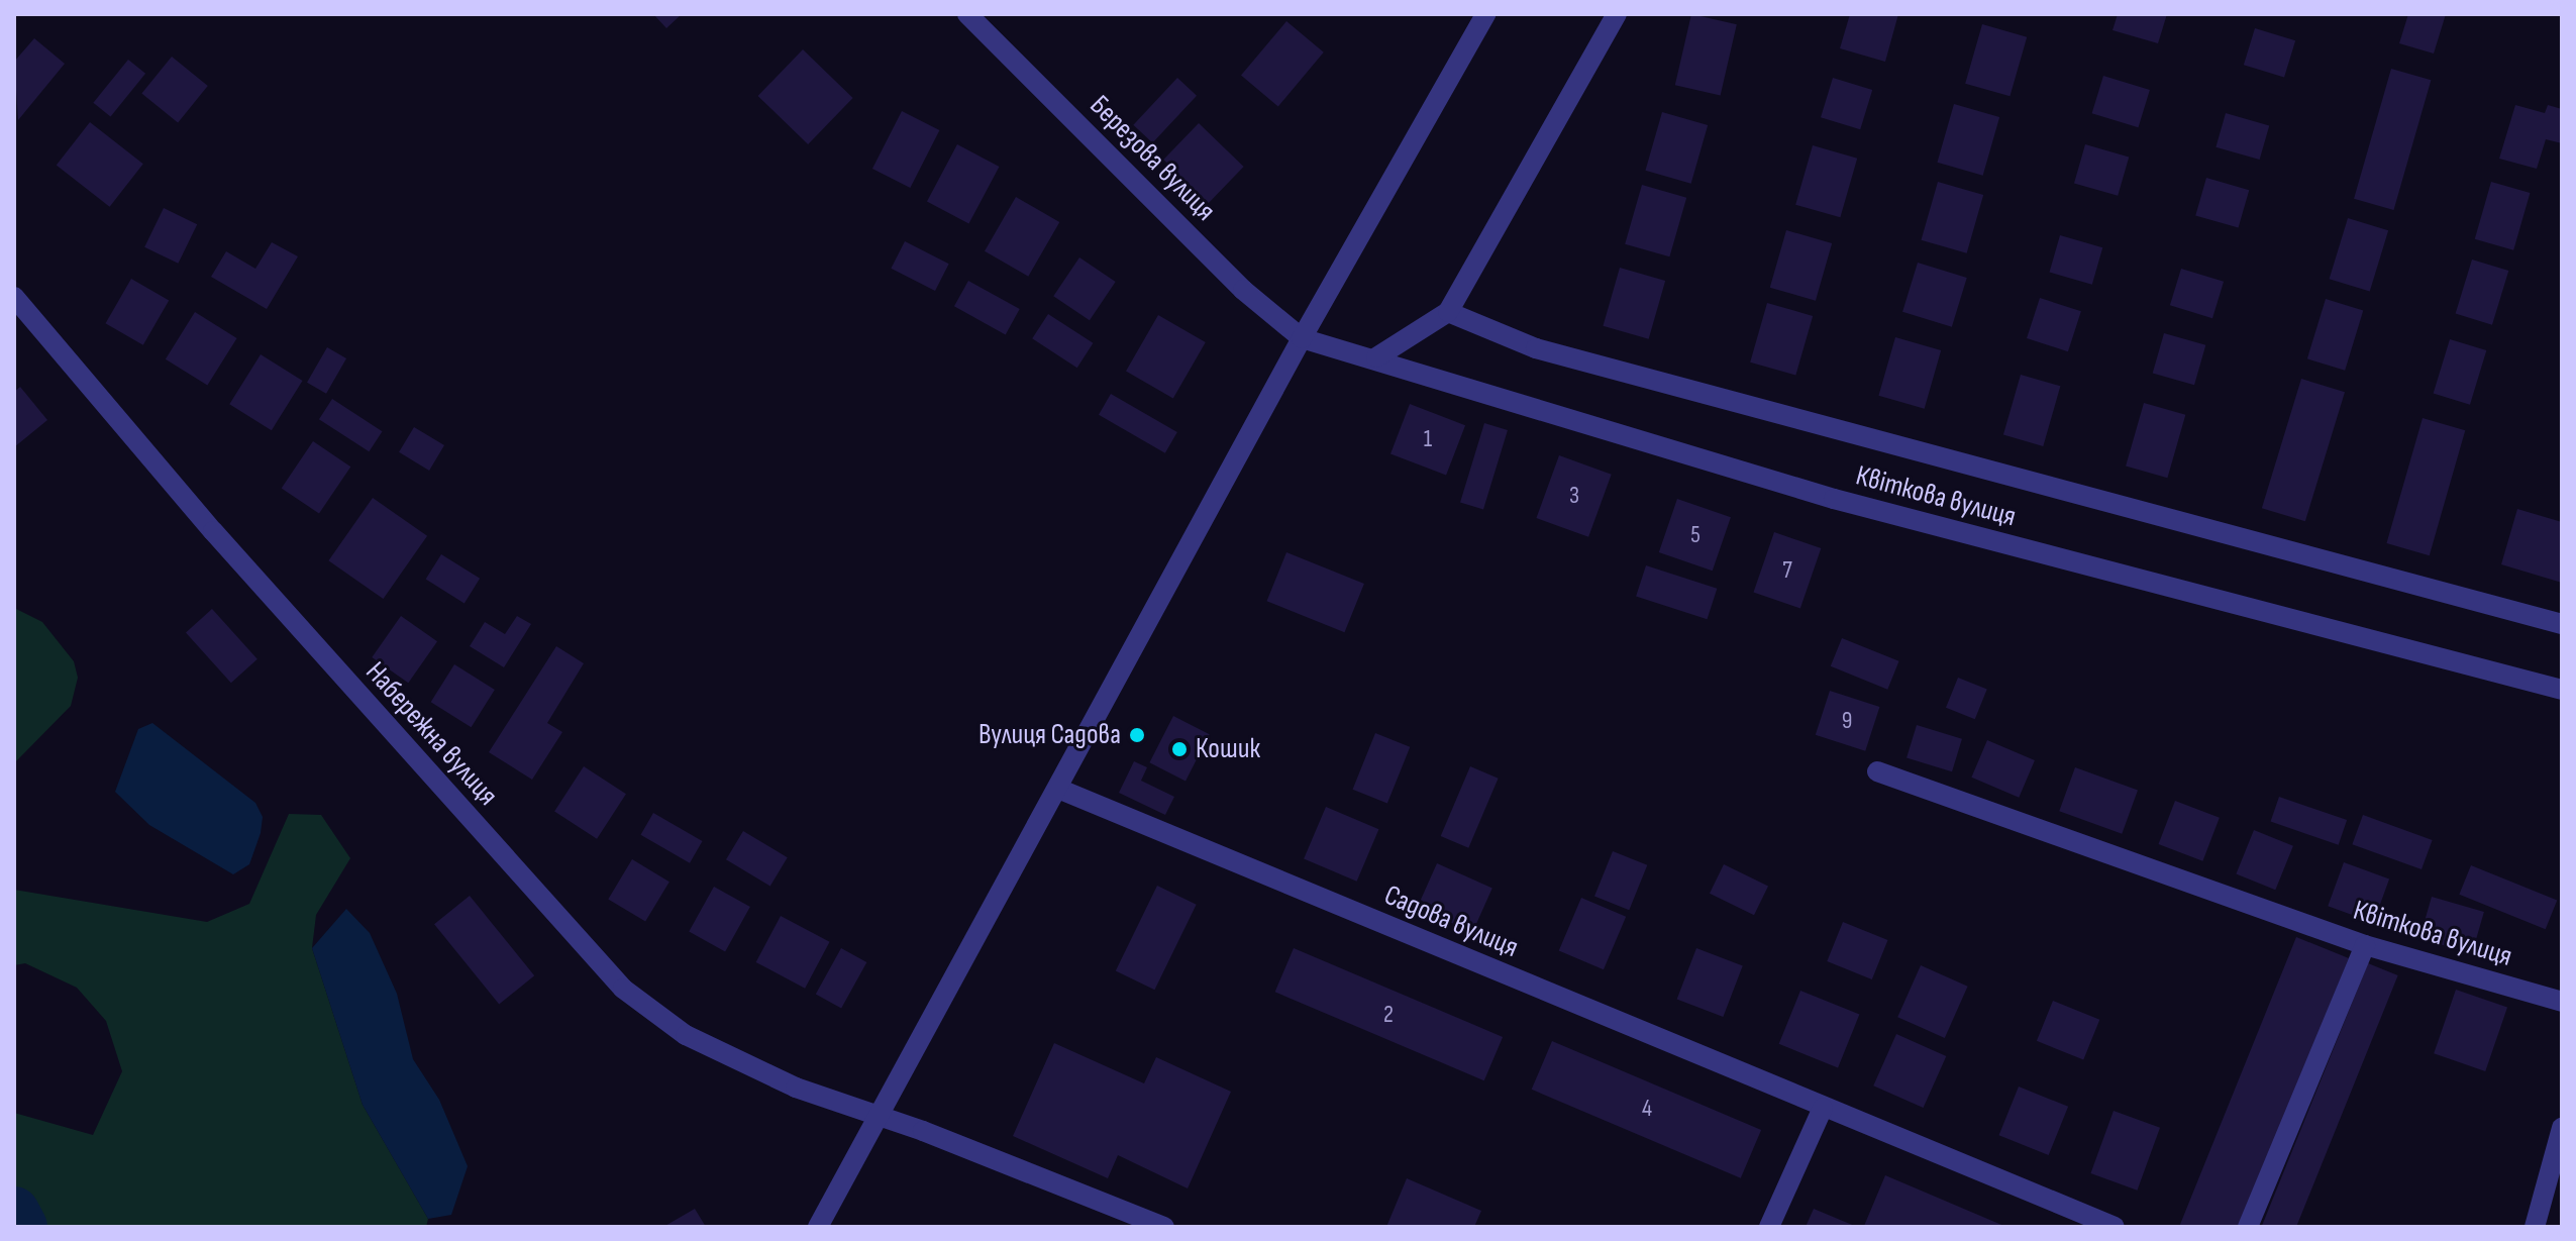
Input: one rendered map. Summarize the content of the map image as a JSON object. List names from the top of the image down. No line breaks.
{"streets":{"street":["Березова вулиця","Квіткова вулиця","Набережна вулиця","Садова вулиця"]},"crossings":[["Березова вулиця","Квіткова вулиця"]],"places":["Вулиця Садова","Кошик"],"house_numbers":["1","3","5","7","9","2","4"]}
